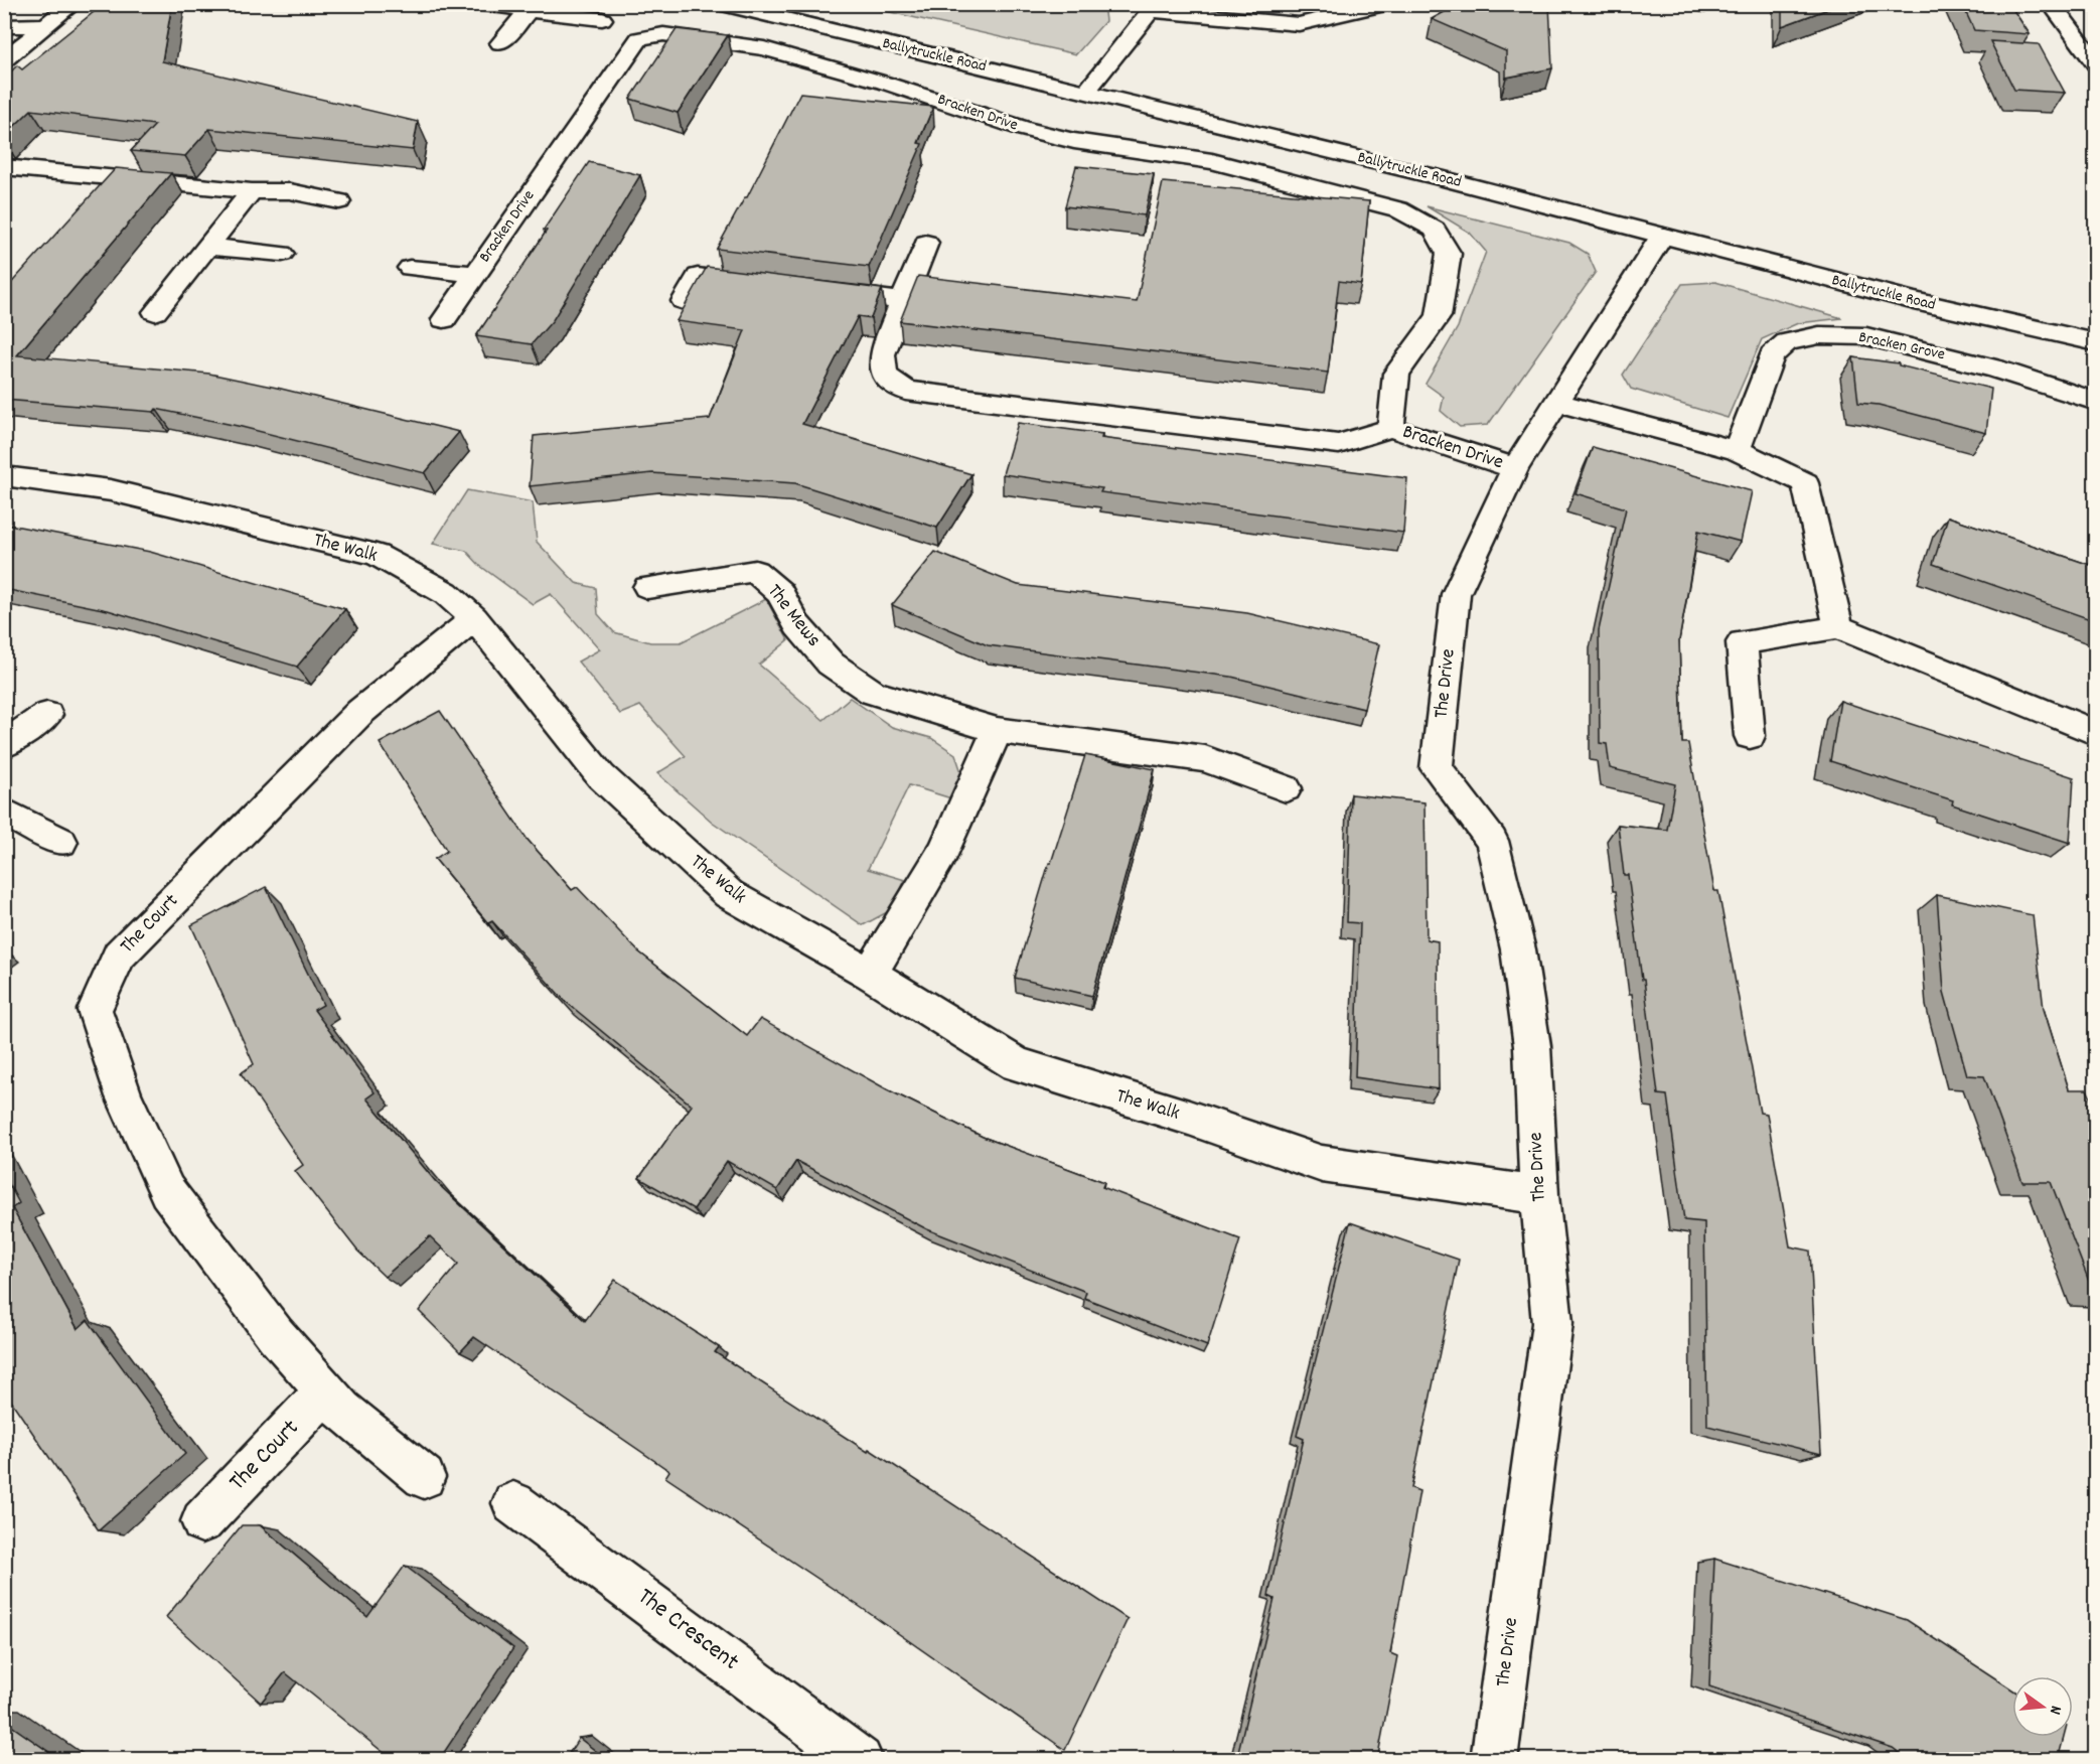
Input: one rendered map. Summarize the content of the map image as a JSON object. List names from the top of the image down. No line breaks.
{"streets":{"street":["Ballytruckle Road","Bracken Drive","Bracken Grove","The Walk","The Mews","The Drive","The Court","The Crescent"]},"crossings":[["Ballytruckle Road","The Drive"],["Bracken Drive","The Drive"],["The Walk","The Drive"],["The Walk","The Court"]],"north":"right"}
